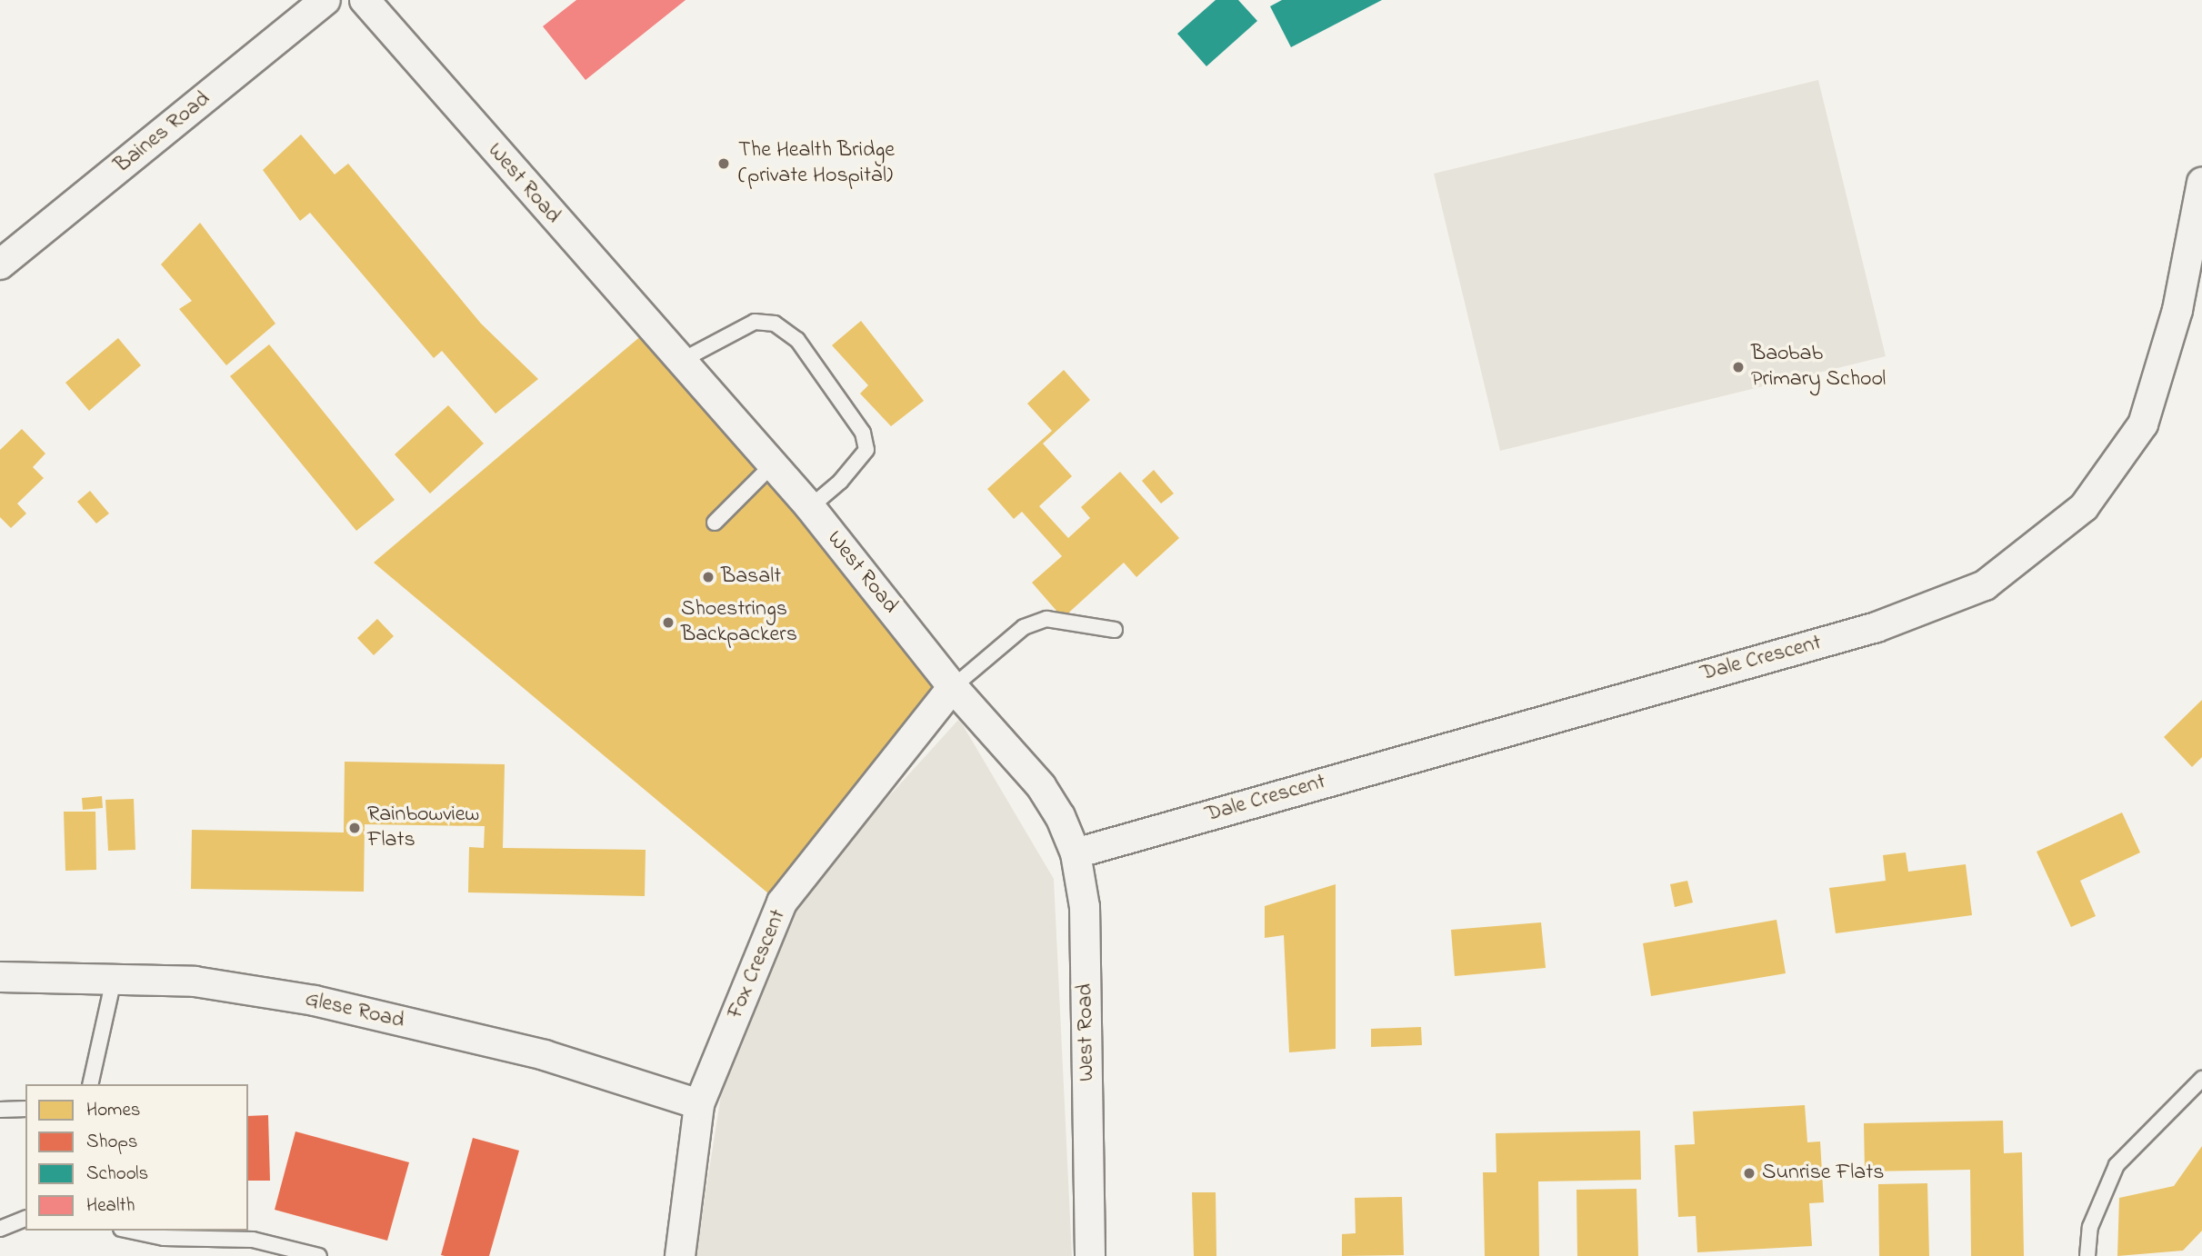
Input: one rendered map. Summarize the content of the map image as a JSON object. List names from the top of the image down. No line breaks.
{"streets":{"street":["Baines Road","West Road","Dale Crescent","Fox Crescent","Glese Road"]},"crossings":[["West Road","Dale Crescent"],["West Road","Fox Crescent"],["Fox Crescent","Glese Road"]],"places":["The Health Bridge (private Hospital)","Baobab Primary School","Basalt","Shoestrings Backpackers","Rainbowview Flats","Sunrise Flats"],"legend":["Homes","Shops","Schools","Health"]}
